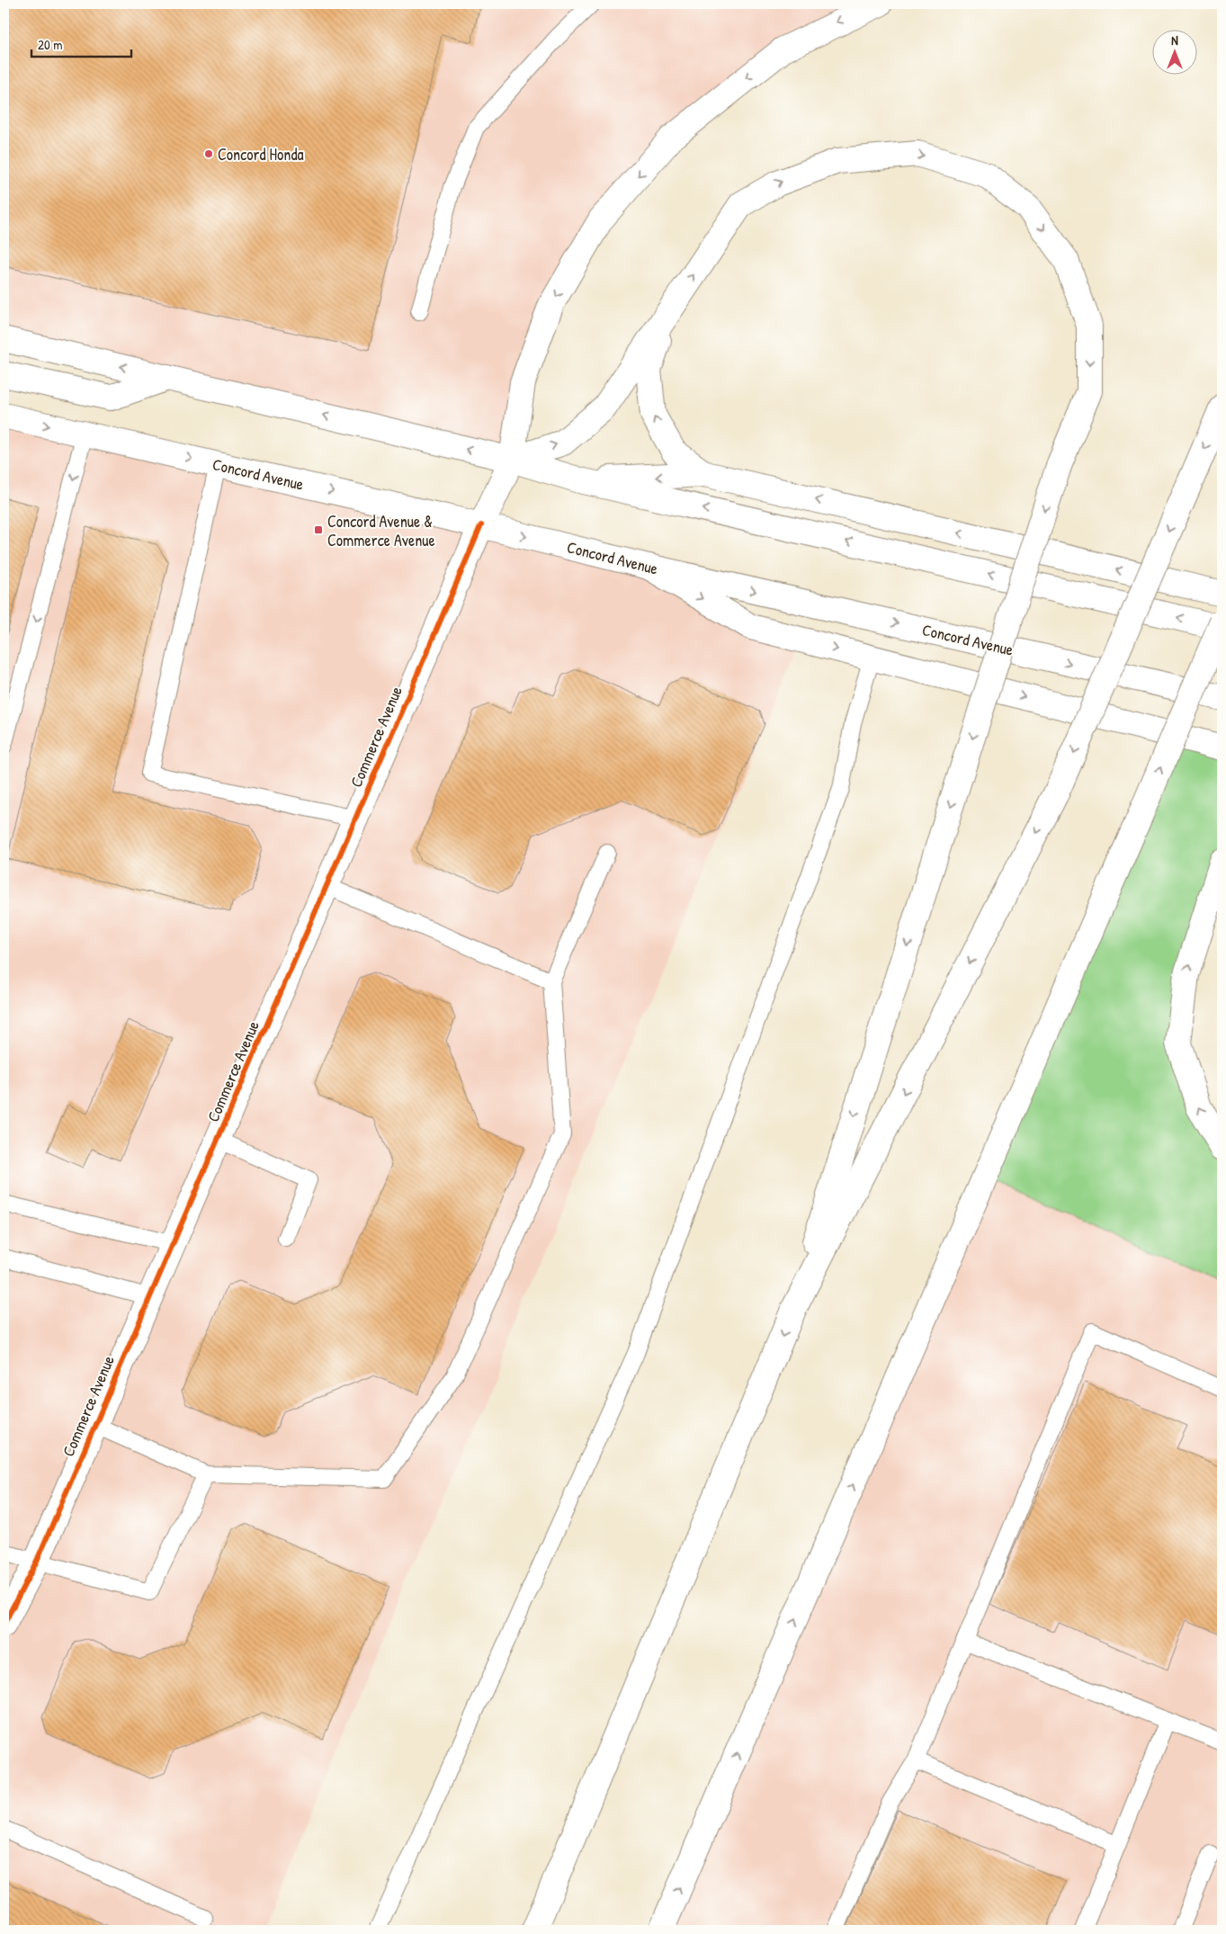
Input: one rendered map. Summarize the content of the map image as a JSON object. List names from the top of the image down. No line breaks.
{"streets":{"main road":["Concord Avenue","Commerce Avenue"]},"crossings":[["Concord Avenue","Commerce Avenue"]],"places":{"other":["Concord Honda"],"transit":["Concord Avenue & Commerce Avenue"]},"scale_bar":"20 m","north":"top"}
